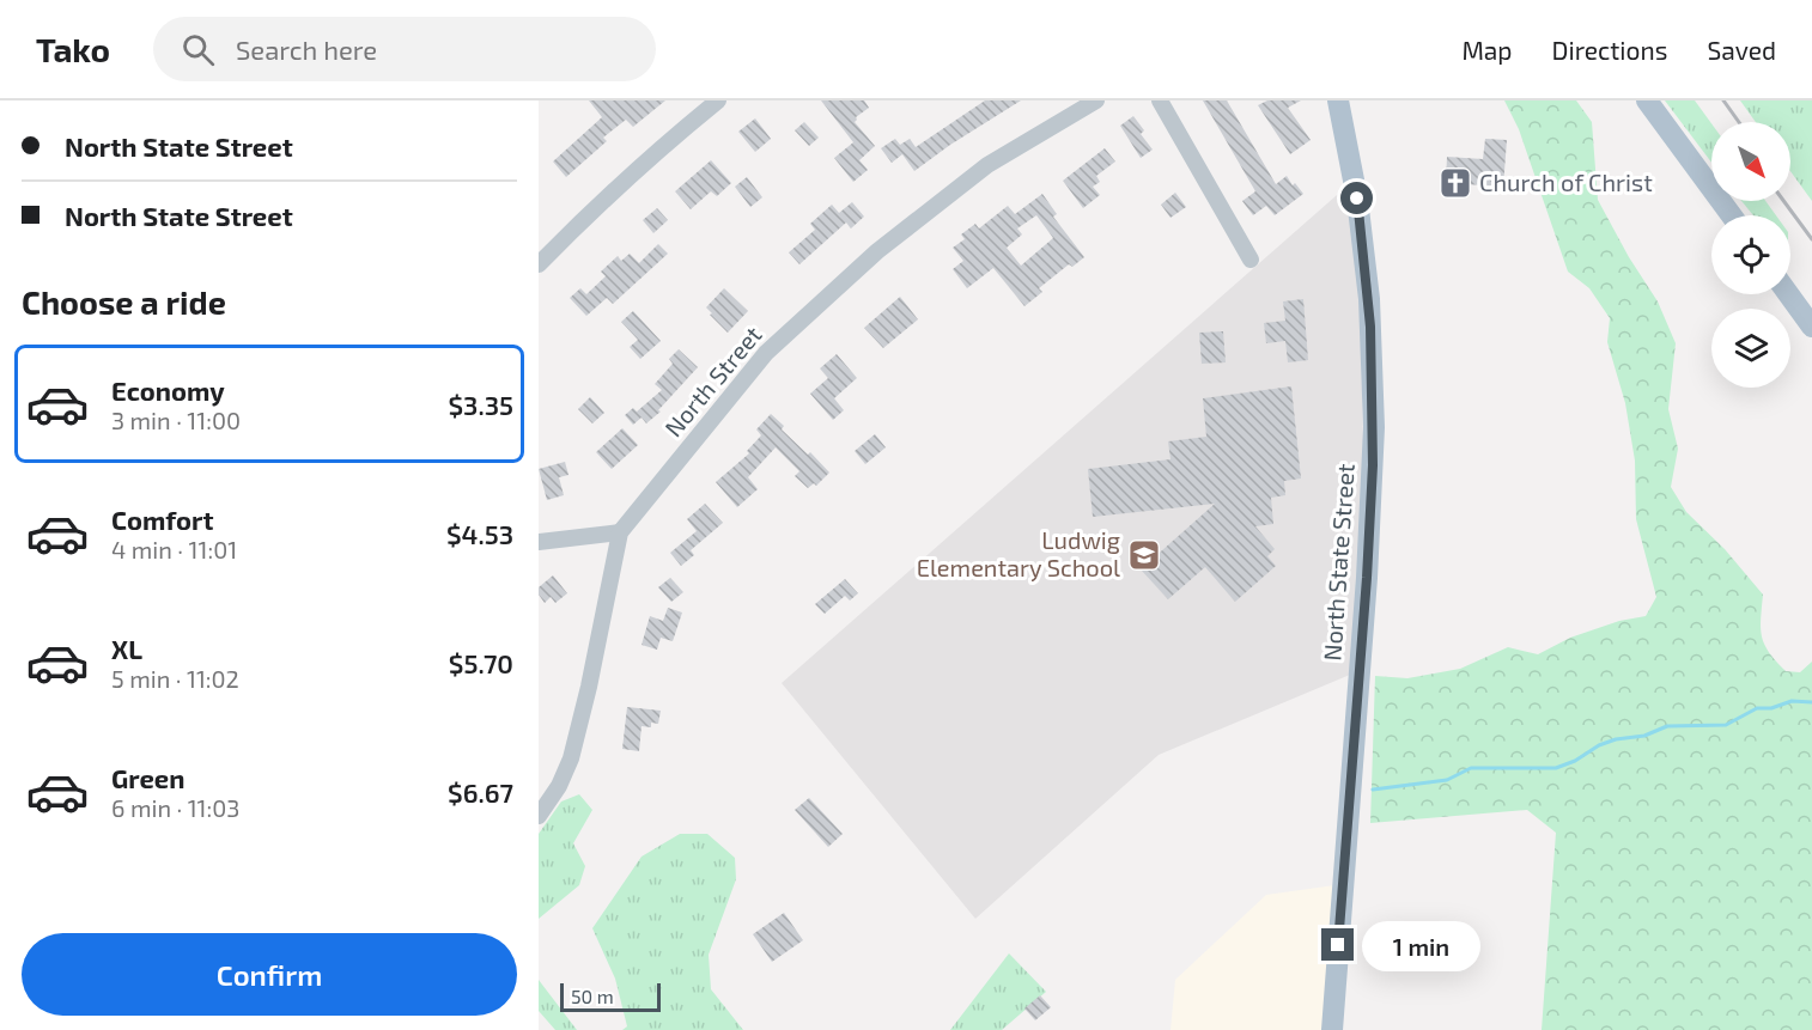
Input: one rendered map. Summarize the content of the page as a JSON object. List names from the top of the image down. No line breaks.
{"streets":{"main road":["North State Street"],"street":["North Street"]},"places":{"church":["Church of Christ"],"school or university":["Ludwig Elementary School"]},"scale_bar":"50 m","north":"bottom right","page":{"header":"Tako","search":"Search here","nav":["Map","Directions","Saved"],"banner":["North State Street","North State Street"],"heading":"Choose a ride","list":[{"name":"Economy","note":"3 min · 11:00","value":"$3.35"},{"name":"Comfort","note":"4 min · 11:01","value":"$4.53"},{"name":"XL","note":"5 min · 11:02","value":"$5.70"},{"name":"Green","note":"6 min · 11:03","value":"$6.67"}],"buttons":"Confirm","bubble":"1 min","scale":"50 m"}}
